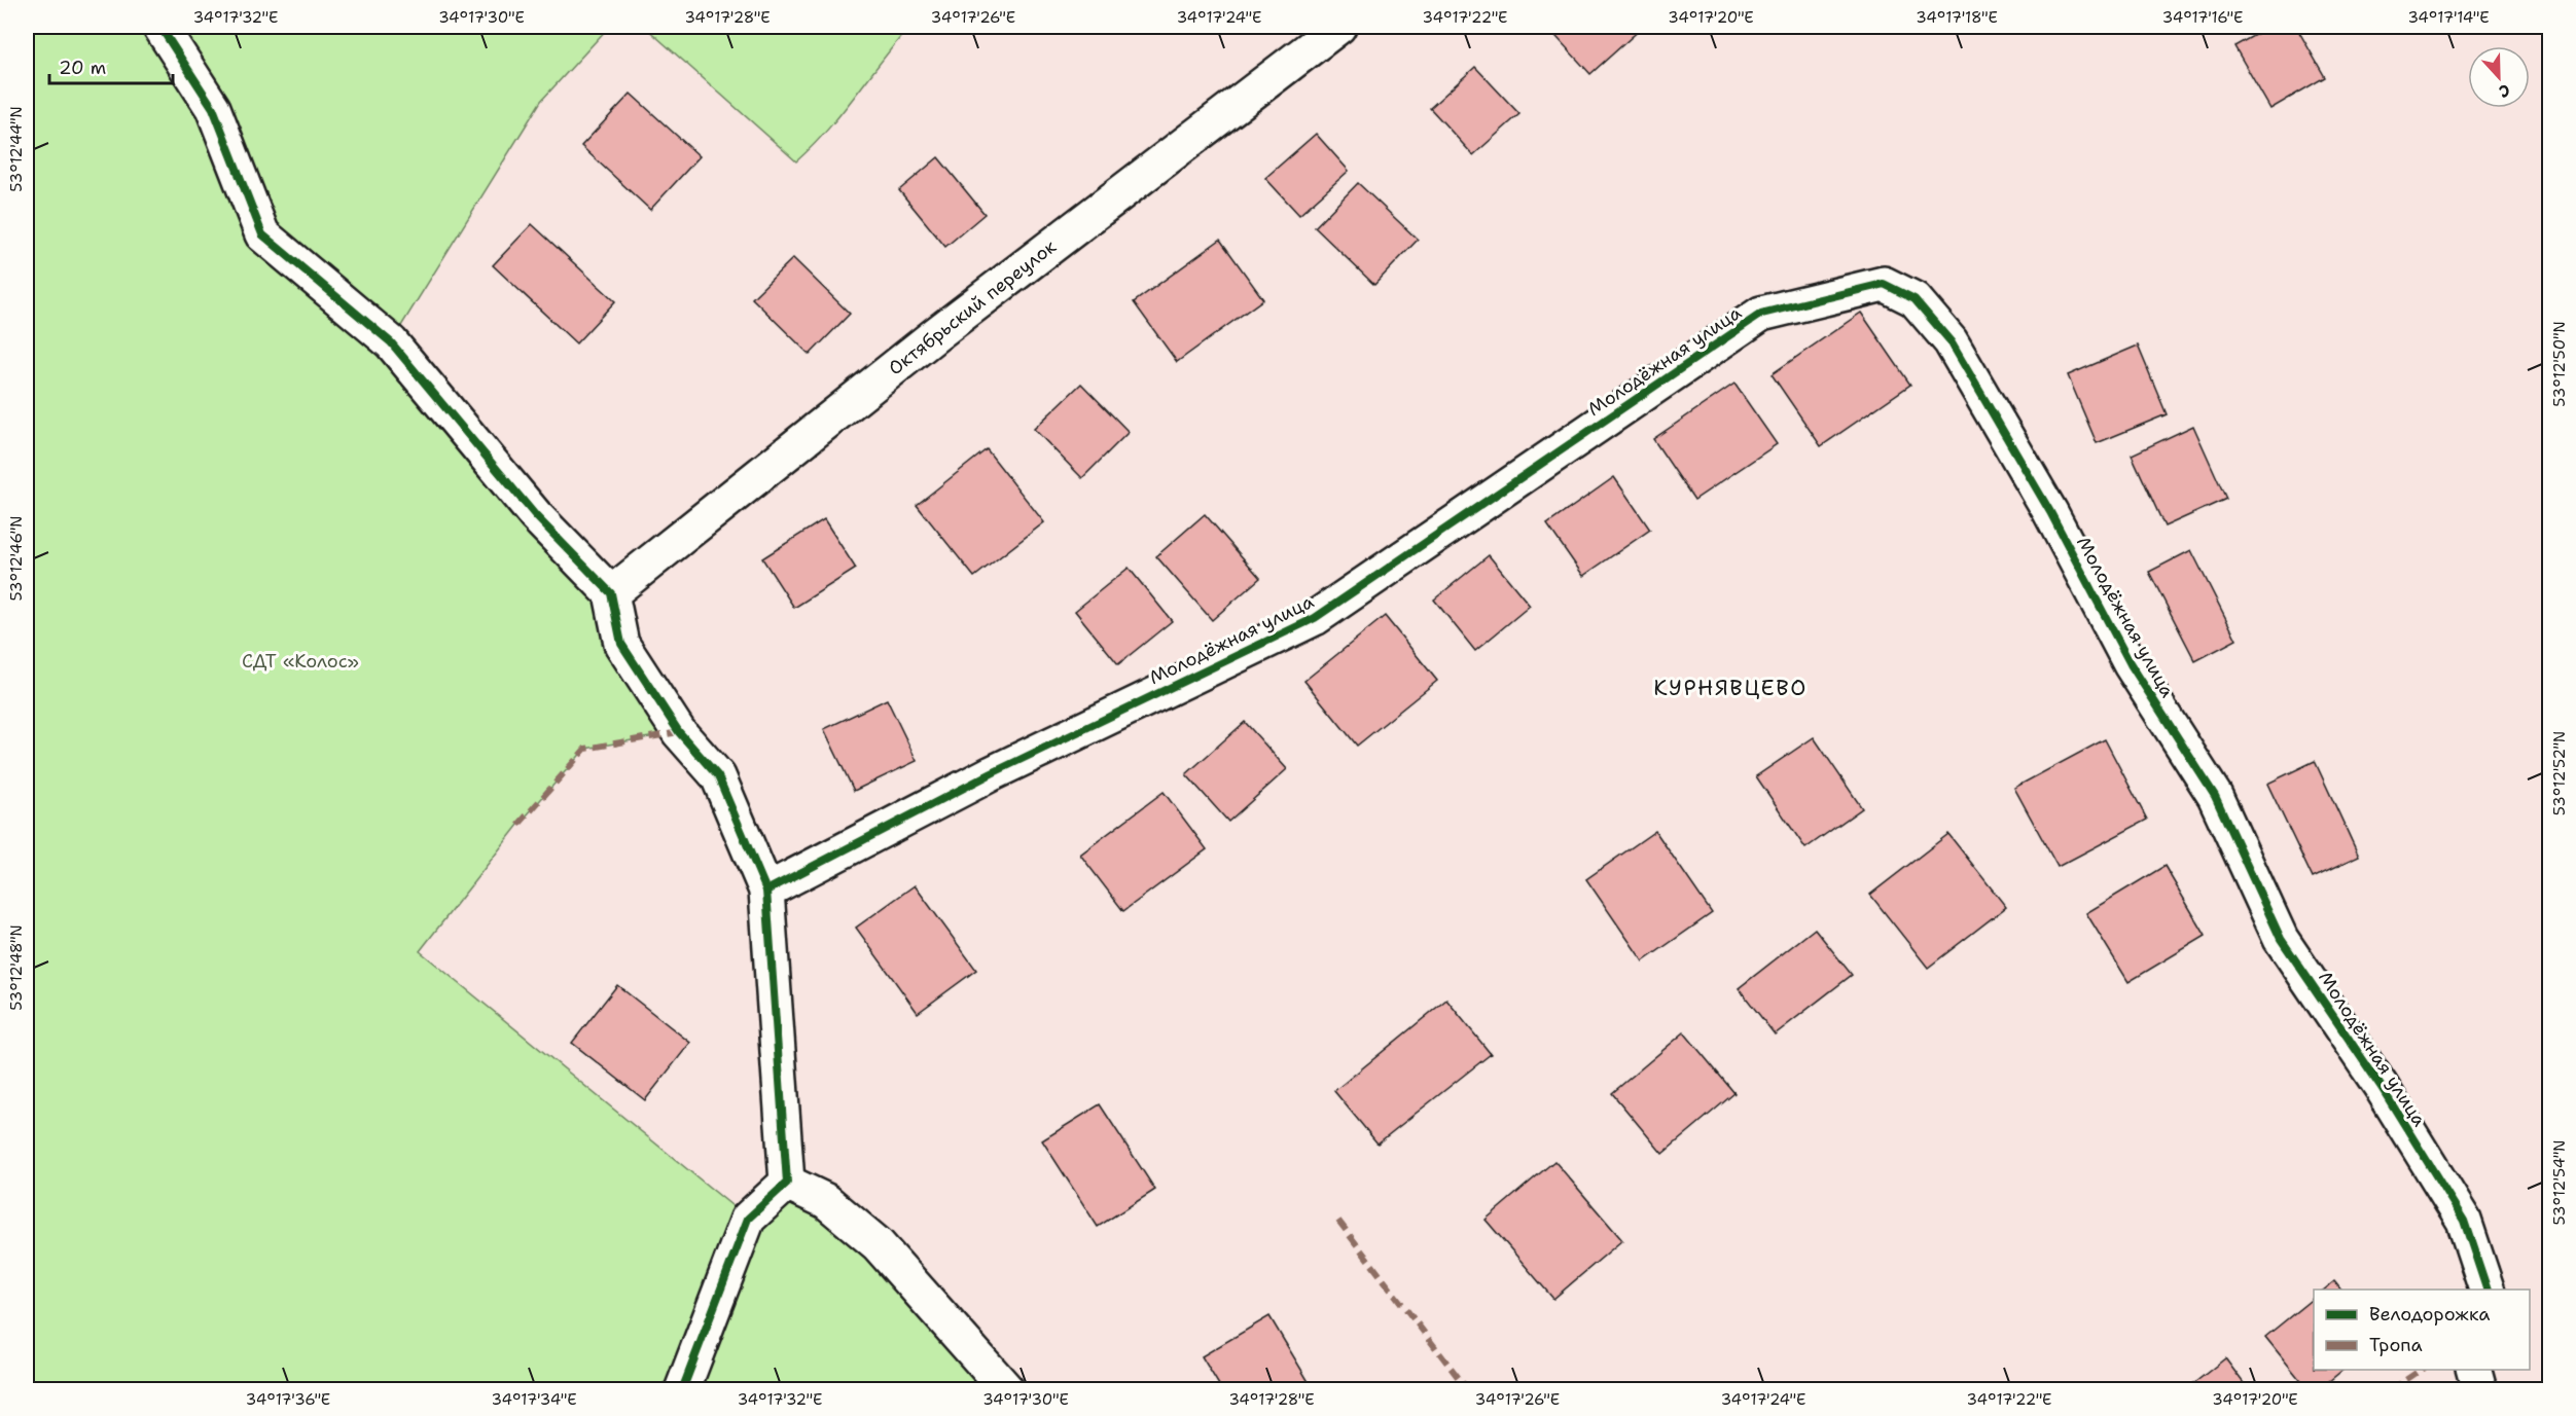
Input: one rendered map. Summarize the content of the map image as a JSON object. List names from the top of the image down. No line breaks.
{"streets":{"street":["Октябрьский переулок","Молодёжная улица"]},"districts":["КУРНЯВЦЕВО"],"parks":["СДТ «Колос»"],"legend":["Велодорожка","Тропа"],"scale_bar":"20 m","north":"bottom","coordinates":["34°17'32\"E","34°17'30\"E","34°17'28\"E","34°17'26\"E","34°17'24\"E","34°17'22\"E","34°17'20\"E","34°17'18\"E","34°17'16\"E","34°17'14\"E","53°12'44\"N","53°12'50\"N","53°12'46\"N","53°12'52\"N","53°12'48\"N","53°12'54\"N","34°17'36\"E","34°17'34\"E"]}
